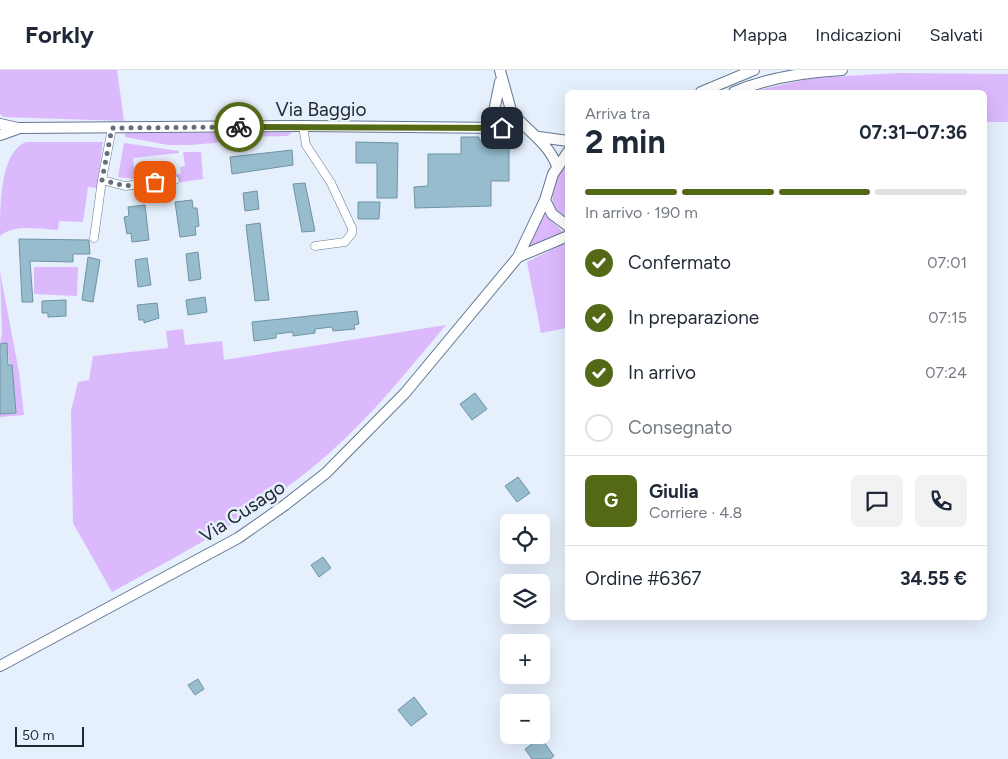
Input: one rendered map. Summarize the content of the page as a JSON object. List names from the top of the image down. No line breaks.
{"streets":{"main road":["Via Baggio","Via Cusago"]},"scale_bar":"50 m","page":{"header":"Forkly","nav":["Mappa","Indicazioni","Salvati"],"heading":["2 min","Arriva tra","07:31–07:36"],"panel":["Giulia","Corriere · 4.8","Ordine #6367","34.55 €"],"bar":"In arrivo · 190 m","list":[["Confermato","07:01"],["In preparazione","07:15"],["In arrivo","07:24"],"Consegnato"],"round":"G","map_buttons":["+","−"],"scale":"50 m"}}
